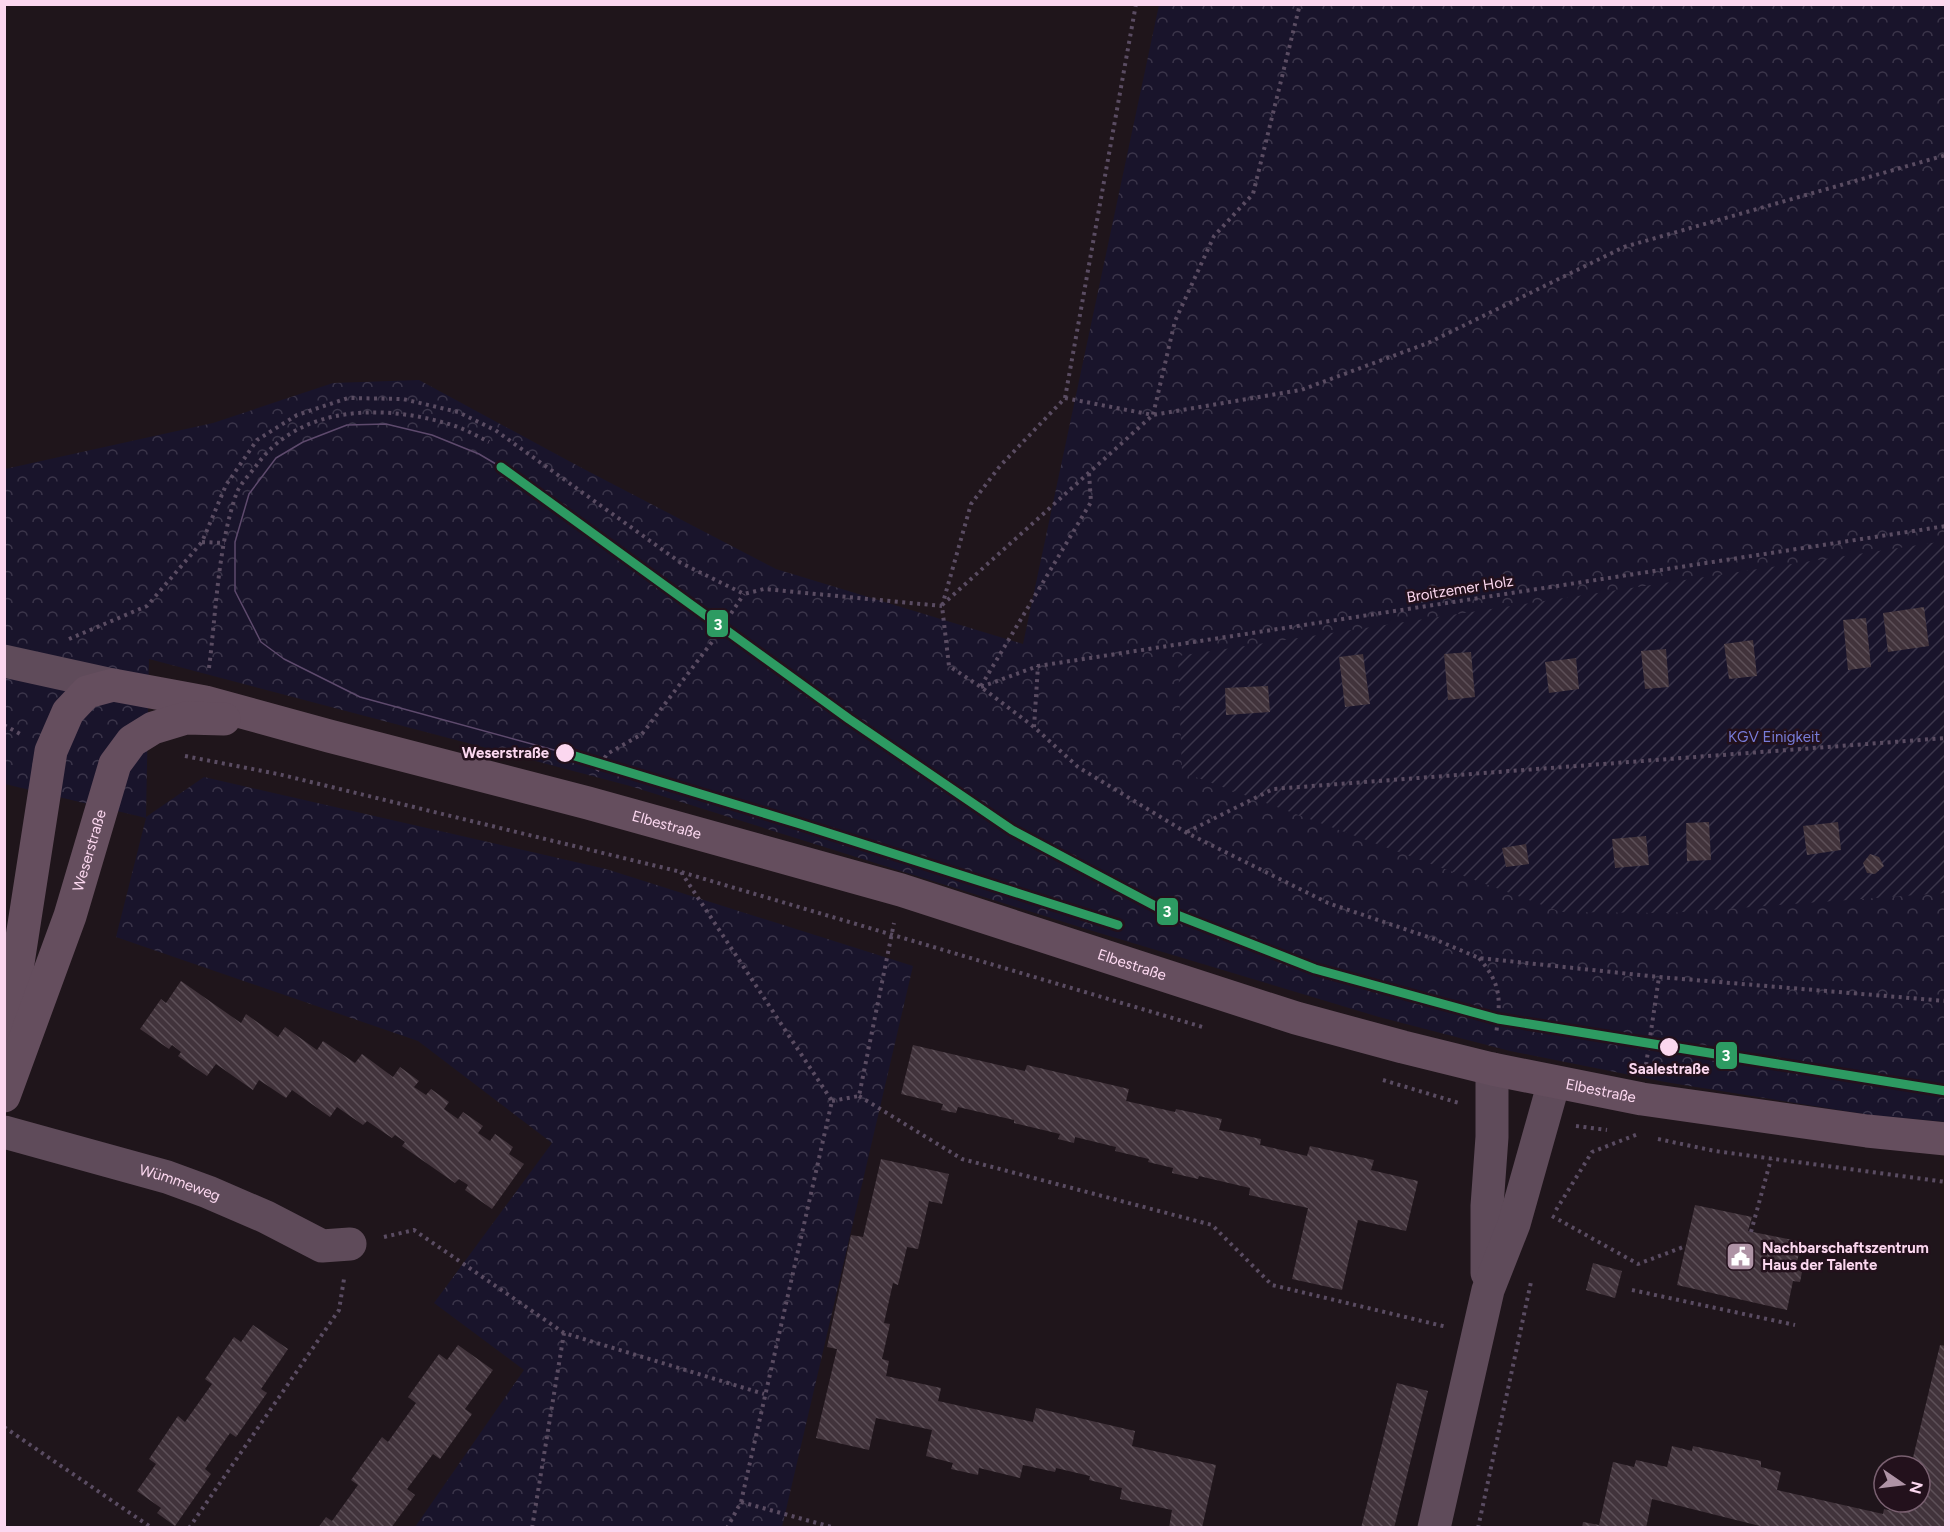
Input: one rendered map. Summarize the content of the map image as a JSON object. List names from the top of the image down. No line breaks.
{"streets":{"street":["Elbestraße","Weserstraße","Wümmeweg"],"path":["Broitzemer Holz"]},"crossings":[["Elbestraße","Weserstraße"]],"parks":["KGV Einigkeit"],"places":{"other":["Weserstraße","Saalestraße"],"public building":["Nachbarschaftszentrum Haus der Talente"]},"lines":["transit line 3"],"north":"right"}
